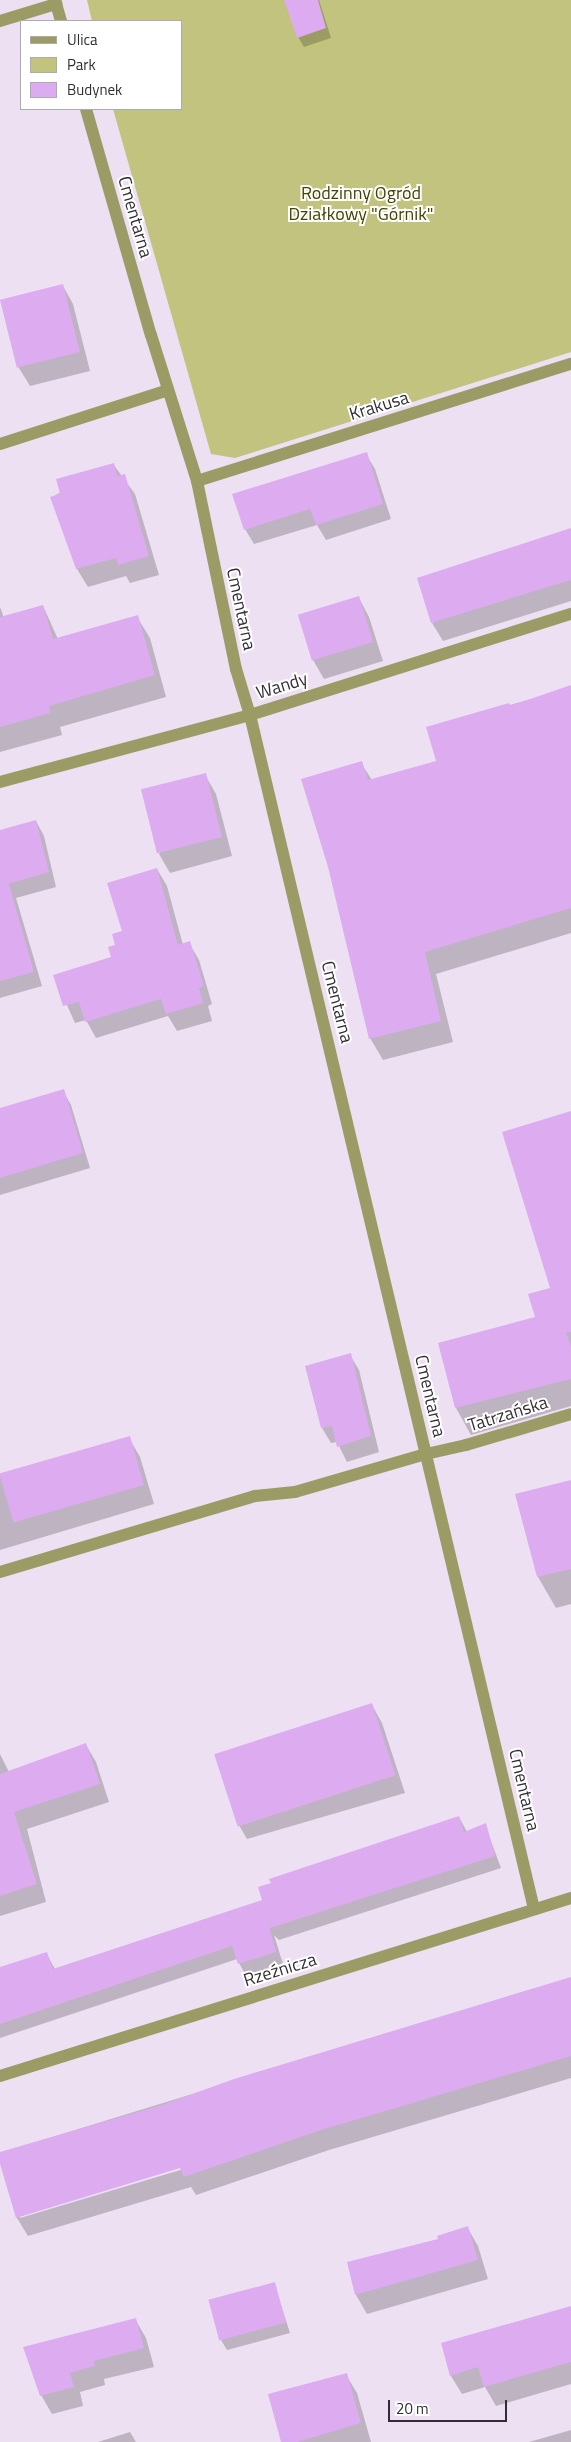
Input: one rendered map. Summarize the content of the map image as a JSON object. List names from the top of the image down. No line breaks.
{"streets":{"street":["Cmentarna","Krakusa","Wandy","Tatrzańska","Rzeźnicza"]},"crossings":[["Cmentarna","Krakusa"],["Cmentarna","Wandy"],["Cmentarna","Tatrzańska"],["Cmentarna","Rzeźnicza"]],"parks":["Rodzinny Ogród Działkowy \"Górnik\""],"legend":["Ulica","Park","Budynek"],"scale_bar":"20 m"}
